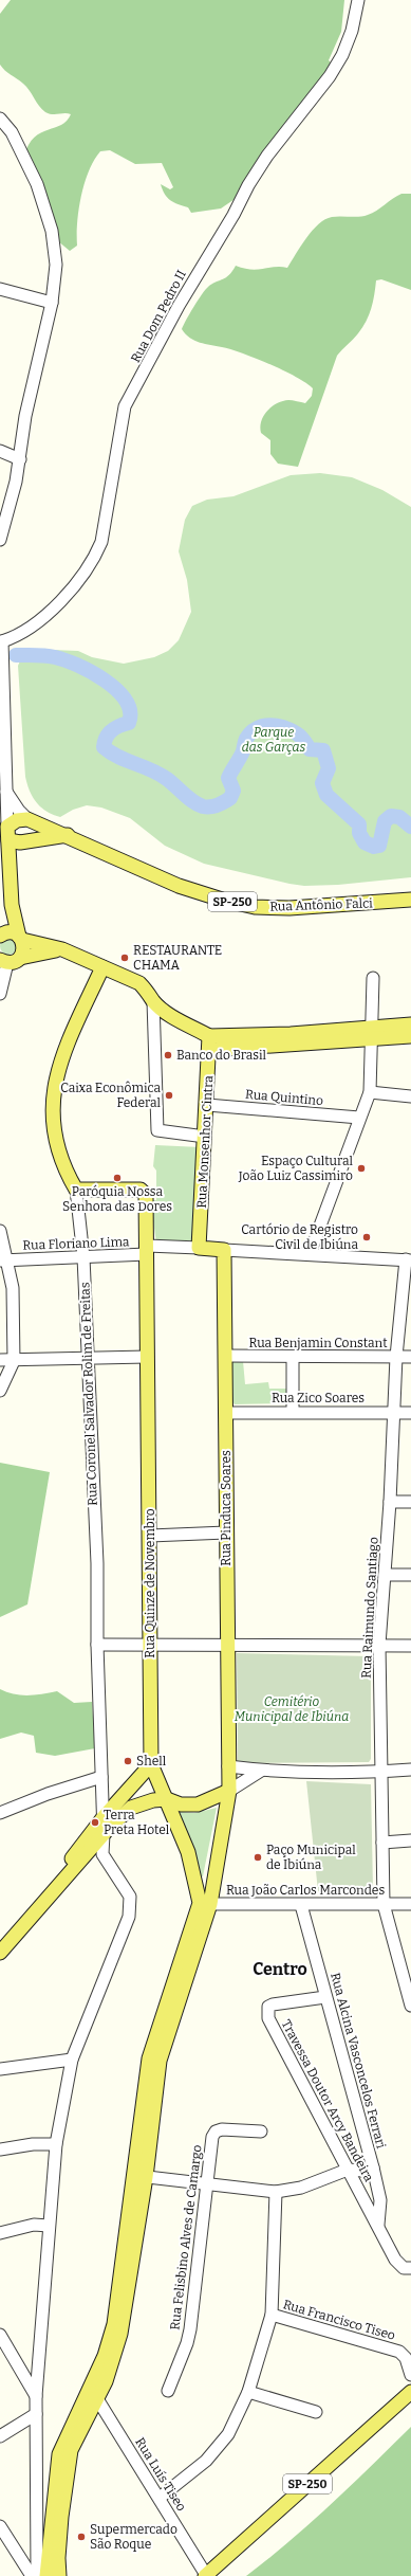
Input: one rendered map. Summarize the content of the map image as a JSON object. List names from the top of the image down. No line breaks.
{"streets":{"main road":["SP-250","Rua Antônio Falci","Rua Monsenhor Cintra","Rua Coronel Salvador Rolim de Freitas","Rua Pinduca Soares","Rua Quinze de Novembro"],"street":["Rua Dom Pedro II","Rua Quintino","Rua Floriano Lima","Rua Benjamin Constant","Rua Zico Soares","Rua Raimundo Santiago","Rua João Carlos Marcondes","Rua Alcina Vasconcelos Ferrari","Travessa Doutor Arcy Bandeira","Rua Felisbino Alves de Camargo","Rua Francisco Tiseo","Rua Luís Tiseo"]},"crossings":[["SP-250","Rua Luís Tiseo"],["Rua Quintino","Rua Monsenhor Cintra"],["Rua Monsenhor Cintra","Rua Floriano Lima"],["Rua Floriano Lima","Rua Coronel Salvador Rolim de Freitas"],["Rua Floriano Lima","Rua Quinze de Novembro"],["Rua Benjamin Constant","Rua Pinduca Soares"],["Rua Benjamin Constant","Rua Raimundo Santiago"],["Rua Coronel Salvador Rolim de Freitas","Rua Quinze de Novembro"],["Rua Zico Soares","Rua Pinduca Soares"],["Rua Zico Soares","Rua Raimundo Santiago"],["Rua Pinduca Soares","Rua Quinze de Novembro"],["Rua Pinduca Soares","Rua João Carlos Marcondes"],["Rua Pinduca Soares","Rua Luís Tiseo"],["Rua Quinze de Novembro","Rua João Carlos Marcondes"],["Rua Raimundo Santiago","Rua João Carlos Marcondes"],["Rua João Carlos Marcondes","Rua Alcina Vasconcelos Ferrari"],["Rua Alcina Vasconcelos Ferrari","Travessa Doutor Arcy Bandeira"]],"districts":["Centro"],"parks":["Parque das Garças","Cemitério Municipal de Ibiúna"],"places":["RESTAURANTE CHAMA","Banco do Brasil","Caixa Econômica Federal","Espaço Cultural João Luiz Cassimiro","Paróquia Nossa Senhora das Dores","Cartório de Registro Civil de Ibiúna","Shell","Terra Preta Hotel","Paço Municipal de Ibiúna","Supermercado São Roque"]}
